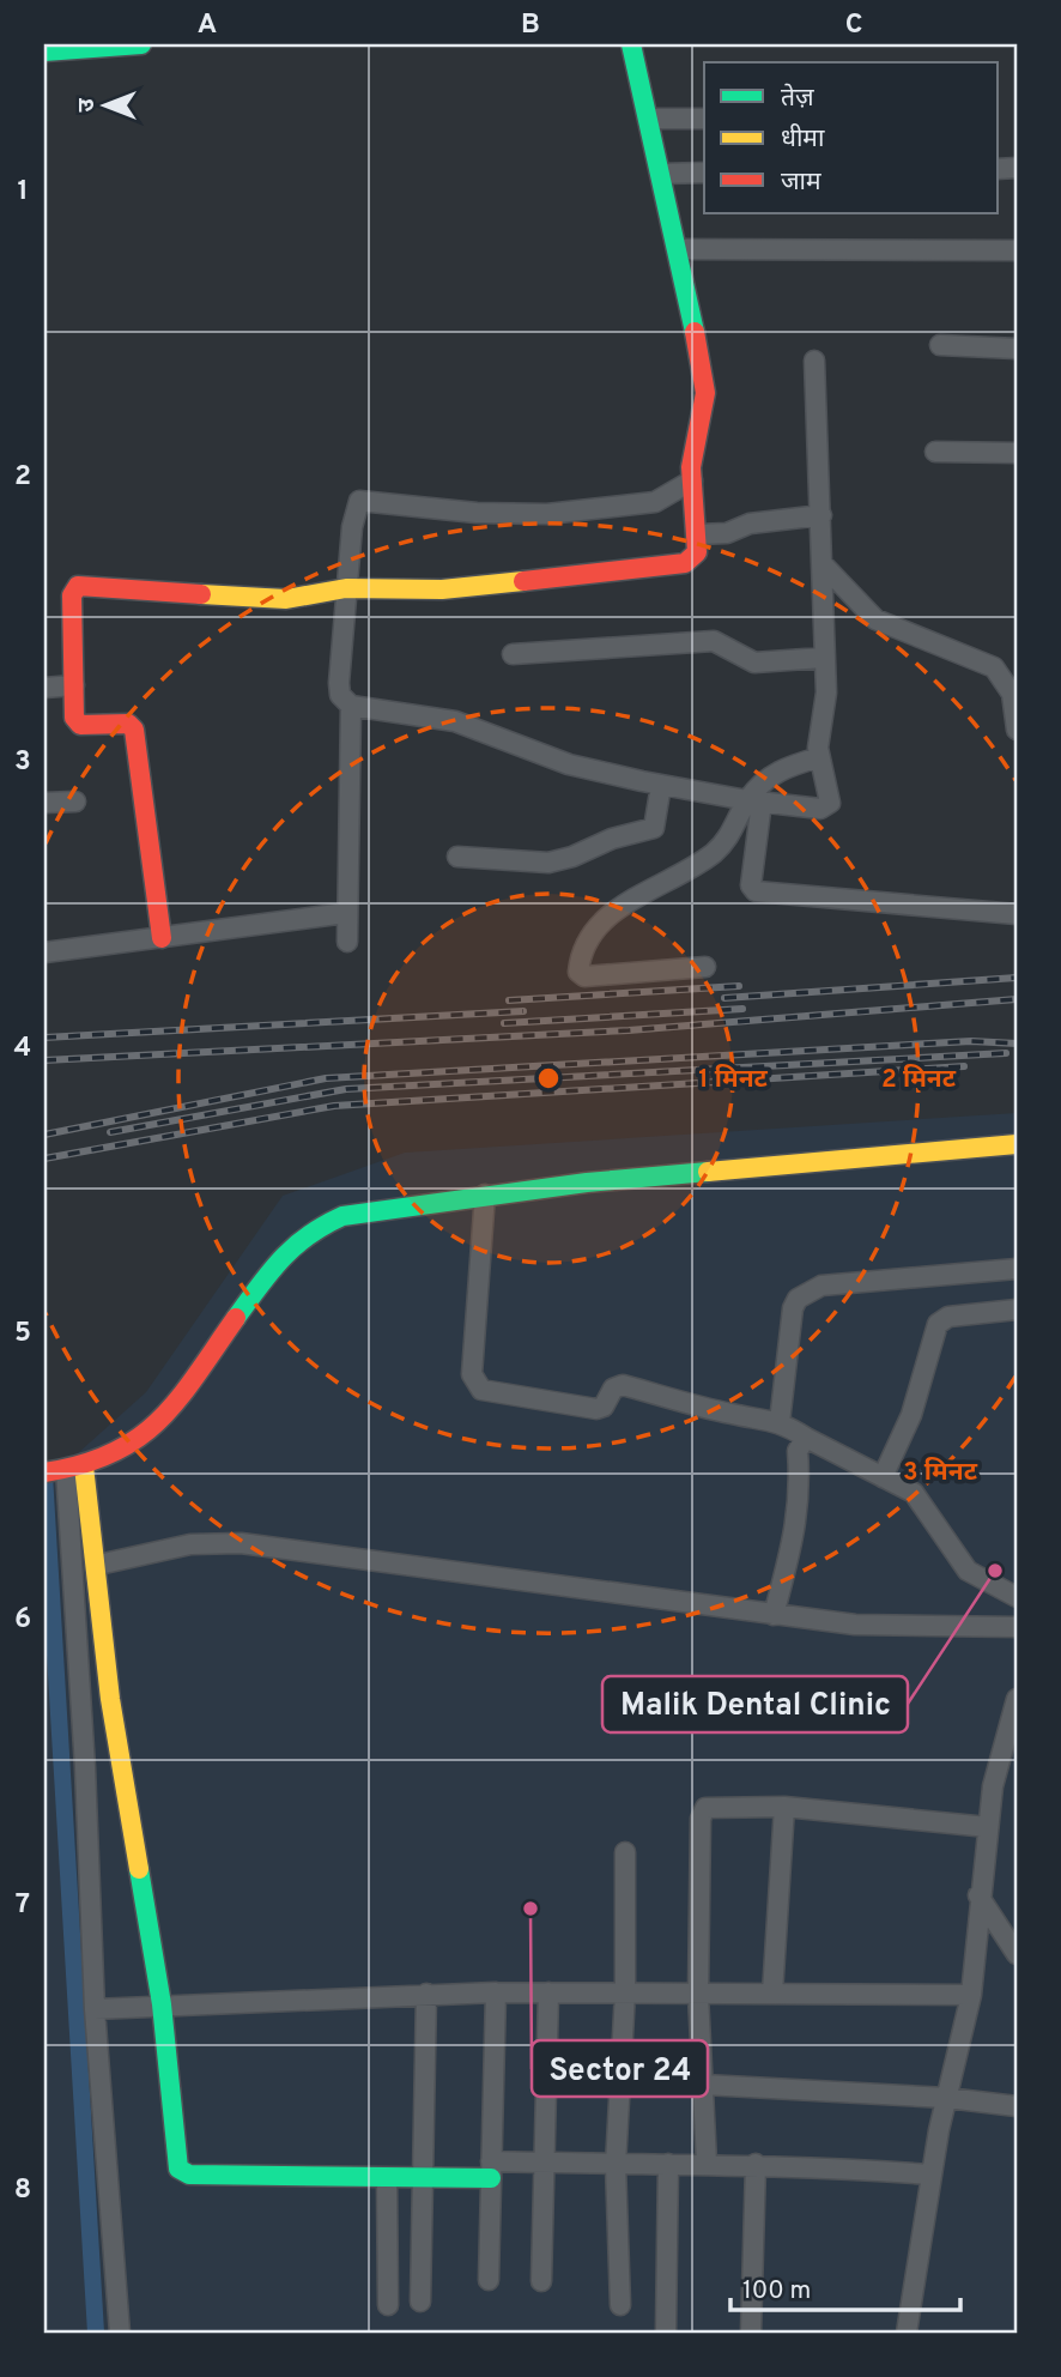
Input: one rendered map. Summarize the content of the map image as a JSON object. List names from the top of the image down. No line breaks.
{"places":["Malik Dental Clinic","Sector 24"],"legend":["तेज़","धीमा","जाम"],"scale_bar":"100 m","north":"left","grid":{"columns":["A","B","C"],"rows":["1","2","3","4","5","6","7","8"]},"rings":["1 मिनट","2 मिनट","3 मिनट"]}
